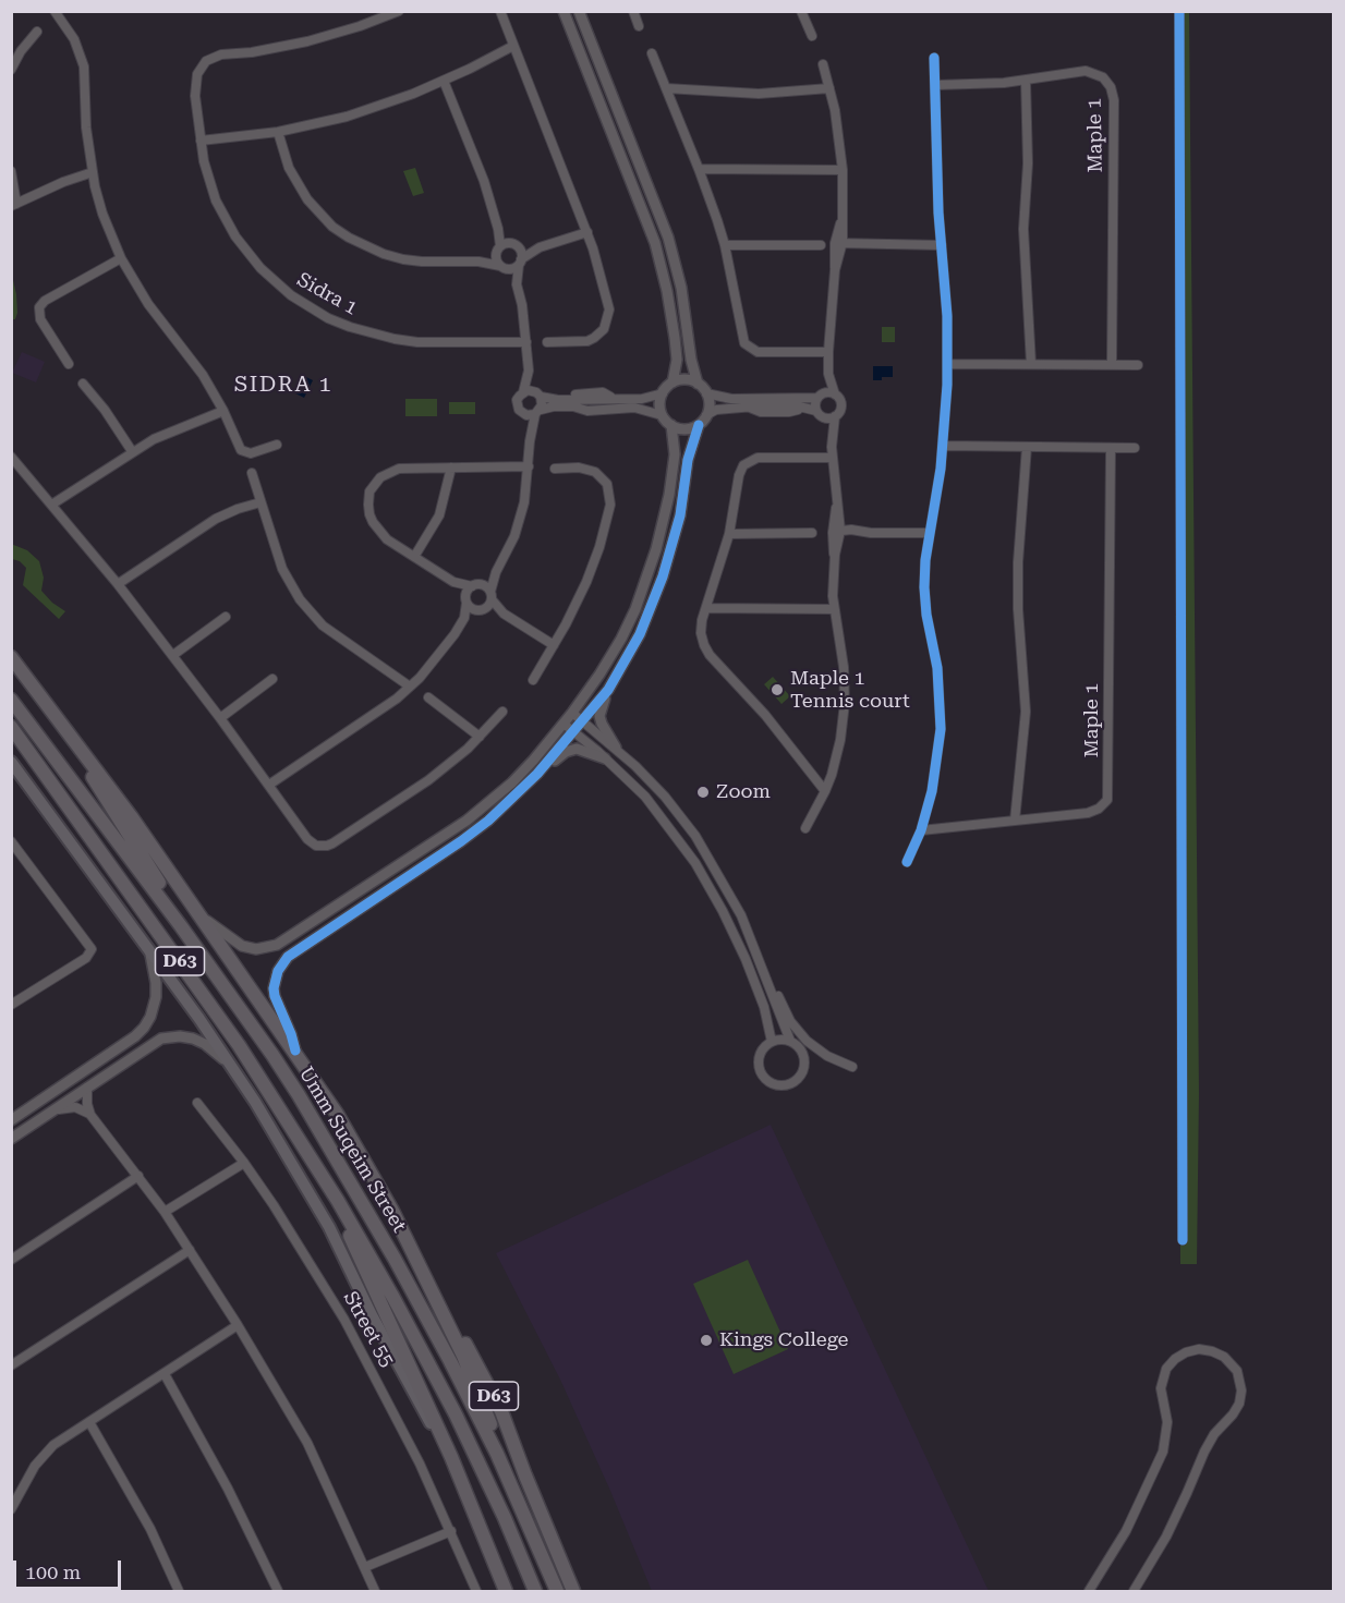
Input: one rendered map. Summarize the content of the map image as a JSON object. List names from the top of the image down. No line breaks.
{"streets":{"main road":["D63","Umm Suqeim Street"],"street":["Maple 1","Sidra 1","Street 55"]},"districts":["SIDRA 1"],"places":["Maple 1 Tennis court","Zoom","Kings College"],"scale_bar":"100 m"}
